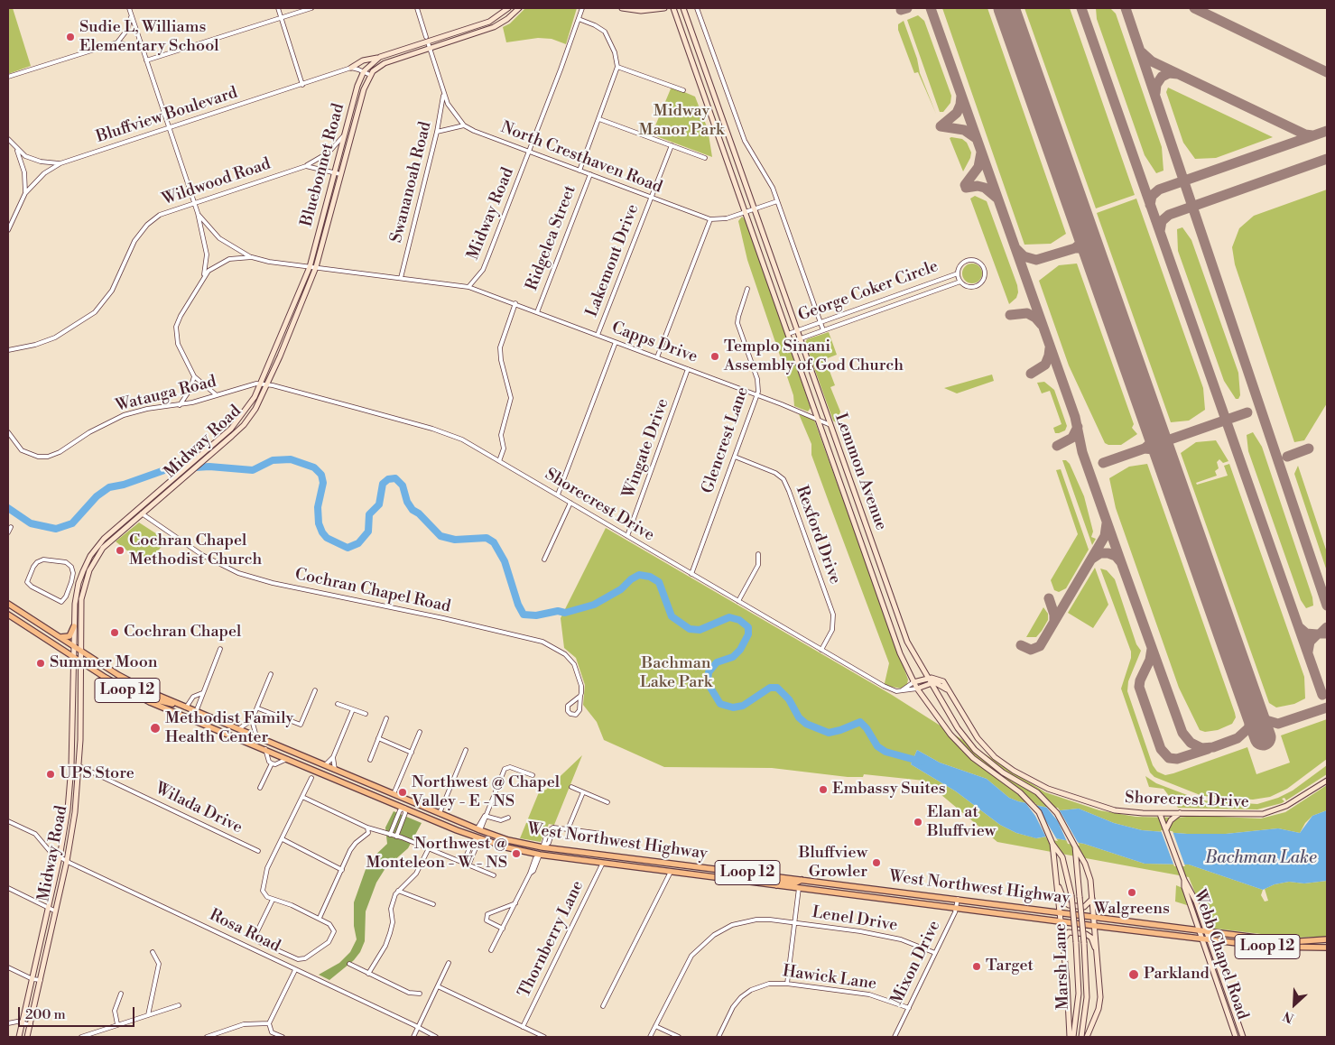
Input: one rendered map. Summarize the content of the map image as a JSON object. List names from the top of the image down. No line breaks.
{"streets":{"main road":["Bluebonnet Road","Midway Road","Lemmon Avenue","Shorecrest Drive","Loop 12","West Northwest Highway","Webb Chapel Road","Marsh Lane"],"street":["Bluffview Boulevard","North Cresthaven Road","Wildwood Road","Swananoah Road","Ridgelea Street","Lakemont Drive","George Coker Circle","Capps Drive","Watauga Road","Glencrest Lane","Wingate Drive","Rexford Drive","Cochran Chapel Road","Wilada Drive","Lenel Drive","Rosa Road","Thornberry Lane","Mixon Drive","Hawick Lane"]},"crossings":[["North Cresthaven Road","Midway Road"],["North Cresthaven Road","Ridgelea Street"],["North Cresthaven Road","Lakemont Drive"],["North Cresthaven Road","Lemmon Avenue"],["Bluebonnet Road","Wildwood Road"],["Bluebonnet Road","Midway Road"],["Midway Road","Capps Drive"],["Midway Road","Watauga Road"],["Midway Road","Shorecrest Drive"],["Midway Road","Cochran Chapel Road"],["Midway Road","Wilada Drive"],["Midway Road","West Northwest Highway"],["Midway Road","Rosa Road"],["Ridgelea Street","Capps Drive"],["Lakemont Drive","Capps Drive"],["George Coker Circle","Lemmon Avenue"],["Capps Drive","Glencrest Lane"],["Capps Drive","Wingate Drive"],["Capps Drive","Lemmon Avenue"],["Watauga Road","Shorecrest Drive"],["Glencrest Lane","Shorecrest Drive"],["Glencrest Lane","Rexford Drive"],["Wingate Drive","Shorecrest Drive"],["Lemmon Avenue","Shorecrest Drive"],["Lemmon Avenue","Marsh Lane"],["Shorecrest Drive","Rexford Drive"],["Shorecrest Drive","Webb Chapel Road"],["West Northwest Highway","Thornberry Lane"],["West Northwest Highway","Webb Chapel Road"],["West Northwest Highway","Mixon Drive"],["Lenel Drive","Mixon Drive"],["Mixon Drive","Hawick Lane"]],"water":["Bachman Lake"],"parks":["Midway Manor Park","Bachman Lake Park"],"places":["Sudie L, Williams Elementary School","Templo Sinani Assembly of God Church","Cochran Chapel Methodist Church","Cochran Chapel","Summer Moon","Methodist Family Health Center","UPS Store","Embassy Suites","Northwest @ Chapel Valley - E - NS","Elan at Bluffview","Northwest @ Monteleon - W - NS","Bluffview Growler","Walgreens","Target","Parkland"],"scale_bar":"200 m","north":"bottom left"}
